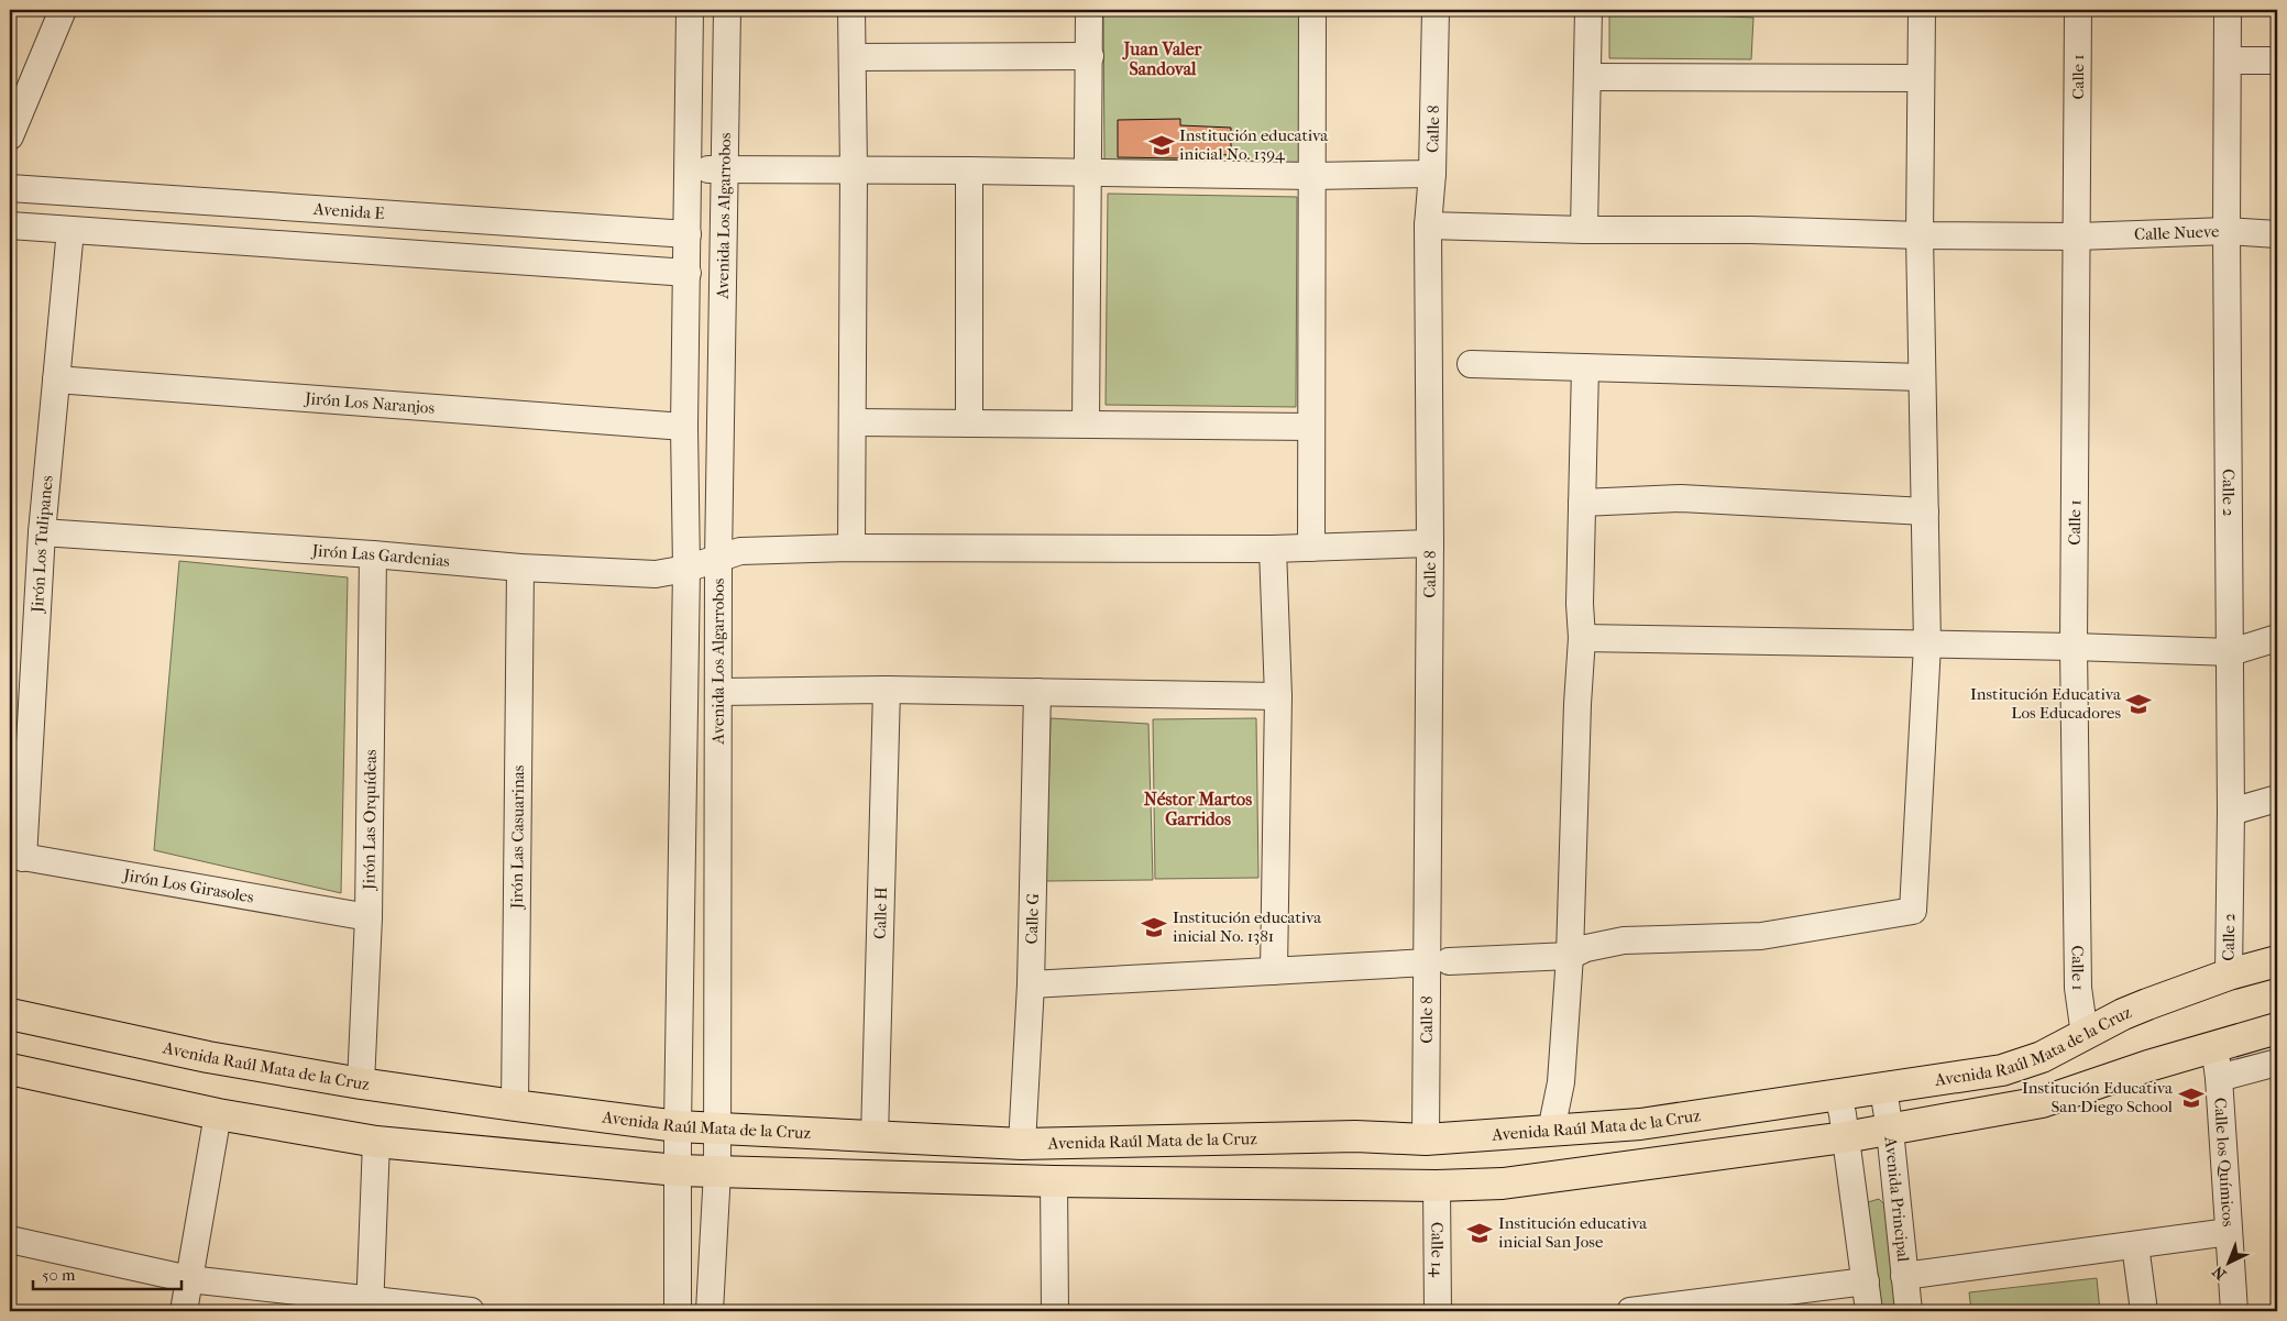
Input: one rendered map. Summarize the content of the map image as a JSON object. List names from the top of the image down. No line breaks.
{"streets":{"main road":["Avenida Raúl Mata de la Cruz"],"street":["Calle 1","Calle 8","Avenida E","Avenida Los Algarrobos","Calle Nueve","Jirón Los Naranjos","Calle 2","Jirón Los Tulipanes","Jirón Las Gardenias","Jirón Las Orquídeas","Jirón Las Casuarinas","Jirón Los Girasoles","Calle H","Calle G","Calle los Químicos","Avenida Principal","Calle 14"]},"crossings":[["Calle 1","Calle Nueve"],["Calle 1","Avenida Raúl Mata de la Cruz"],["Calle 8","Calle Nueve"],["Calle 8","Jirón Las Gardenias"],["Calle 8","Avenida Raúl Mata de la Cruz"],["Avenida E","Avenida Los Algarrobos"],["Avenida Los Algarrobos","Jirón Los Naranjos"],["Avenida Los Algarrobos","Jirón Las Gardenias"],["Avenida Los Algarrobos","Avenida Raúl Mata de la Cruz"],["Calle Nueve","Calle 2"],["Jirón Los Naranjos","Jirón Los Tulipanes"],["Calle 2","Avenida Raúl Mata de la Cruz"],["Jirón Los Tulipanes","Jirón Las Gardenias"],["Jirón Los Tulipanes","Jirón Los Girasoles"],["Jirón Las Gardenias","Jirón Las Orquídeas"],["Jirón Las Gardenias","Jirón Las Casuarinas"],["Jirón Las Orquídeas","Jirón Los Girasoles"],["Jirón Las Orquídeas","Avenida Raúl Mata de la Cruz"],["Jirón Las Casuarinas","Avenida Raúl Mata de la Cruz"],["Calle H","Avenida Raúl Mata de la Cruz"],["Calle G","Avenida Raúl Mata de la Cruz"],["Avenida Raúl Mata de la Cruz","Avenida Principal"]],"districts":["Juan Valer Sandoval","Néstor Martos Garridos"],"places":{"school or university":["Institución educativa inicial No. 1394","Institución Educativa Los Educadores","Institución educativa inicial No. 1381","Institución Educativa San Diego School","Institución educativa inicial San Jose"]},"scale_bar":"50 m","north":"bottom left"}
